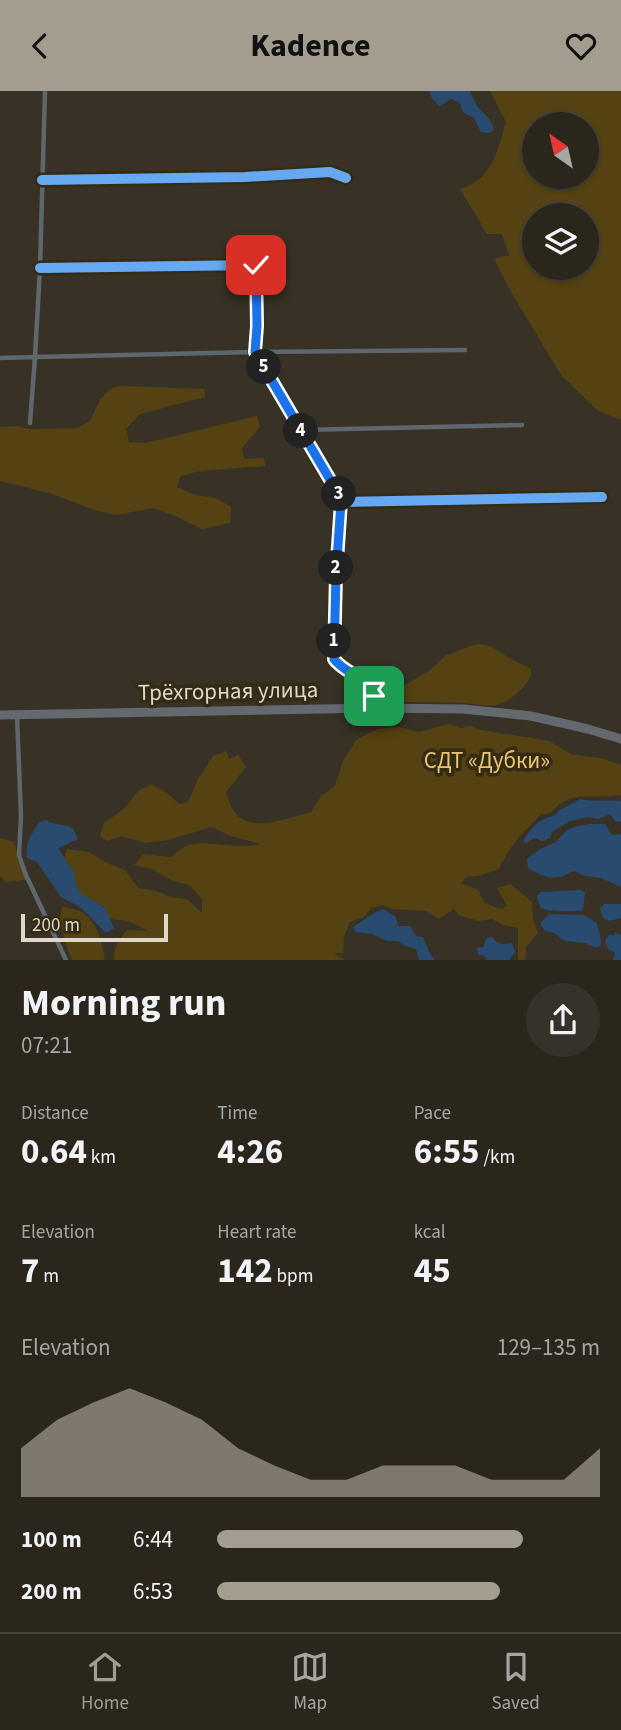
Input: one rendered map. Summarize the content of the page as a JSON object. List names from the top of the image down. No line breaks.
{"streets":{"highway":["Трёхгорная улица"]},"parks":["СДТ «Дубки»"],"scale_bar":"200 m","north":"top left","page":{"header":"Kadence","pins":["5","4","3","2","1"],"scale":"200 m","heading":["Morning run","07:21"],"stats":[["Distance","0.64 km"],["Time","4:26"],["Pace","6:55 /km"],["Elevation","7 m"],["Heart rate","142 bpm"],["kcal","45"]],"chart":["Elevation","129–135 m"],"list":[{"name":"100 m","note":"6:44"},{"name":"200 m","note":"6:53"}],"tabs":["Home","Map","Saved"]}}
